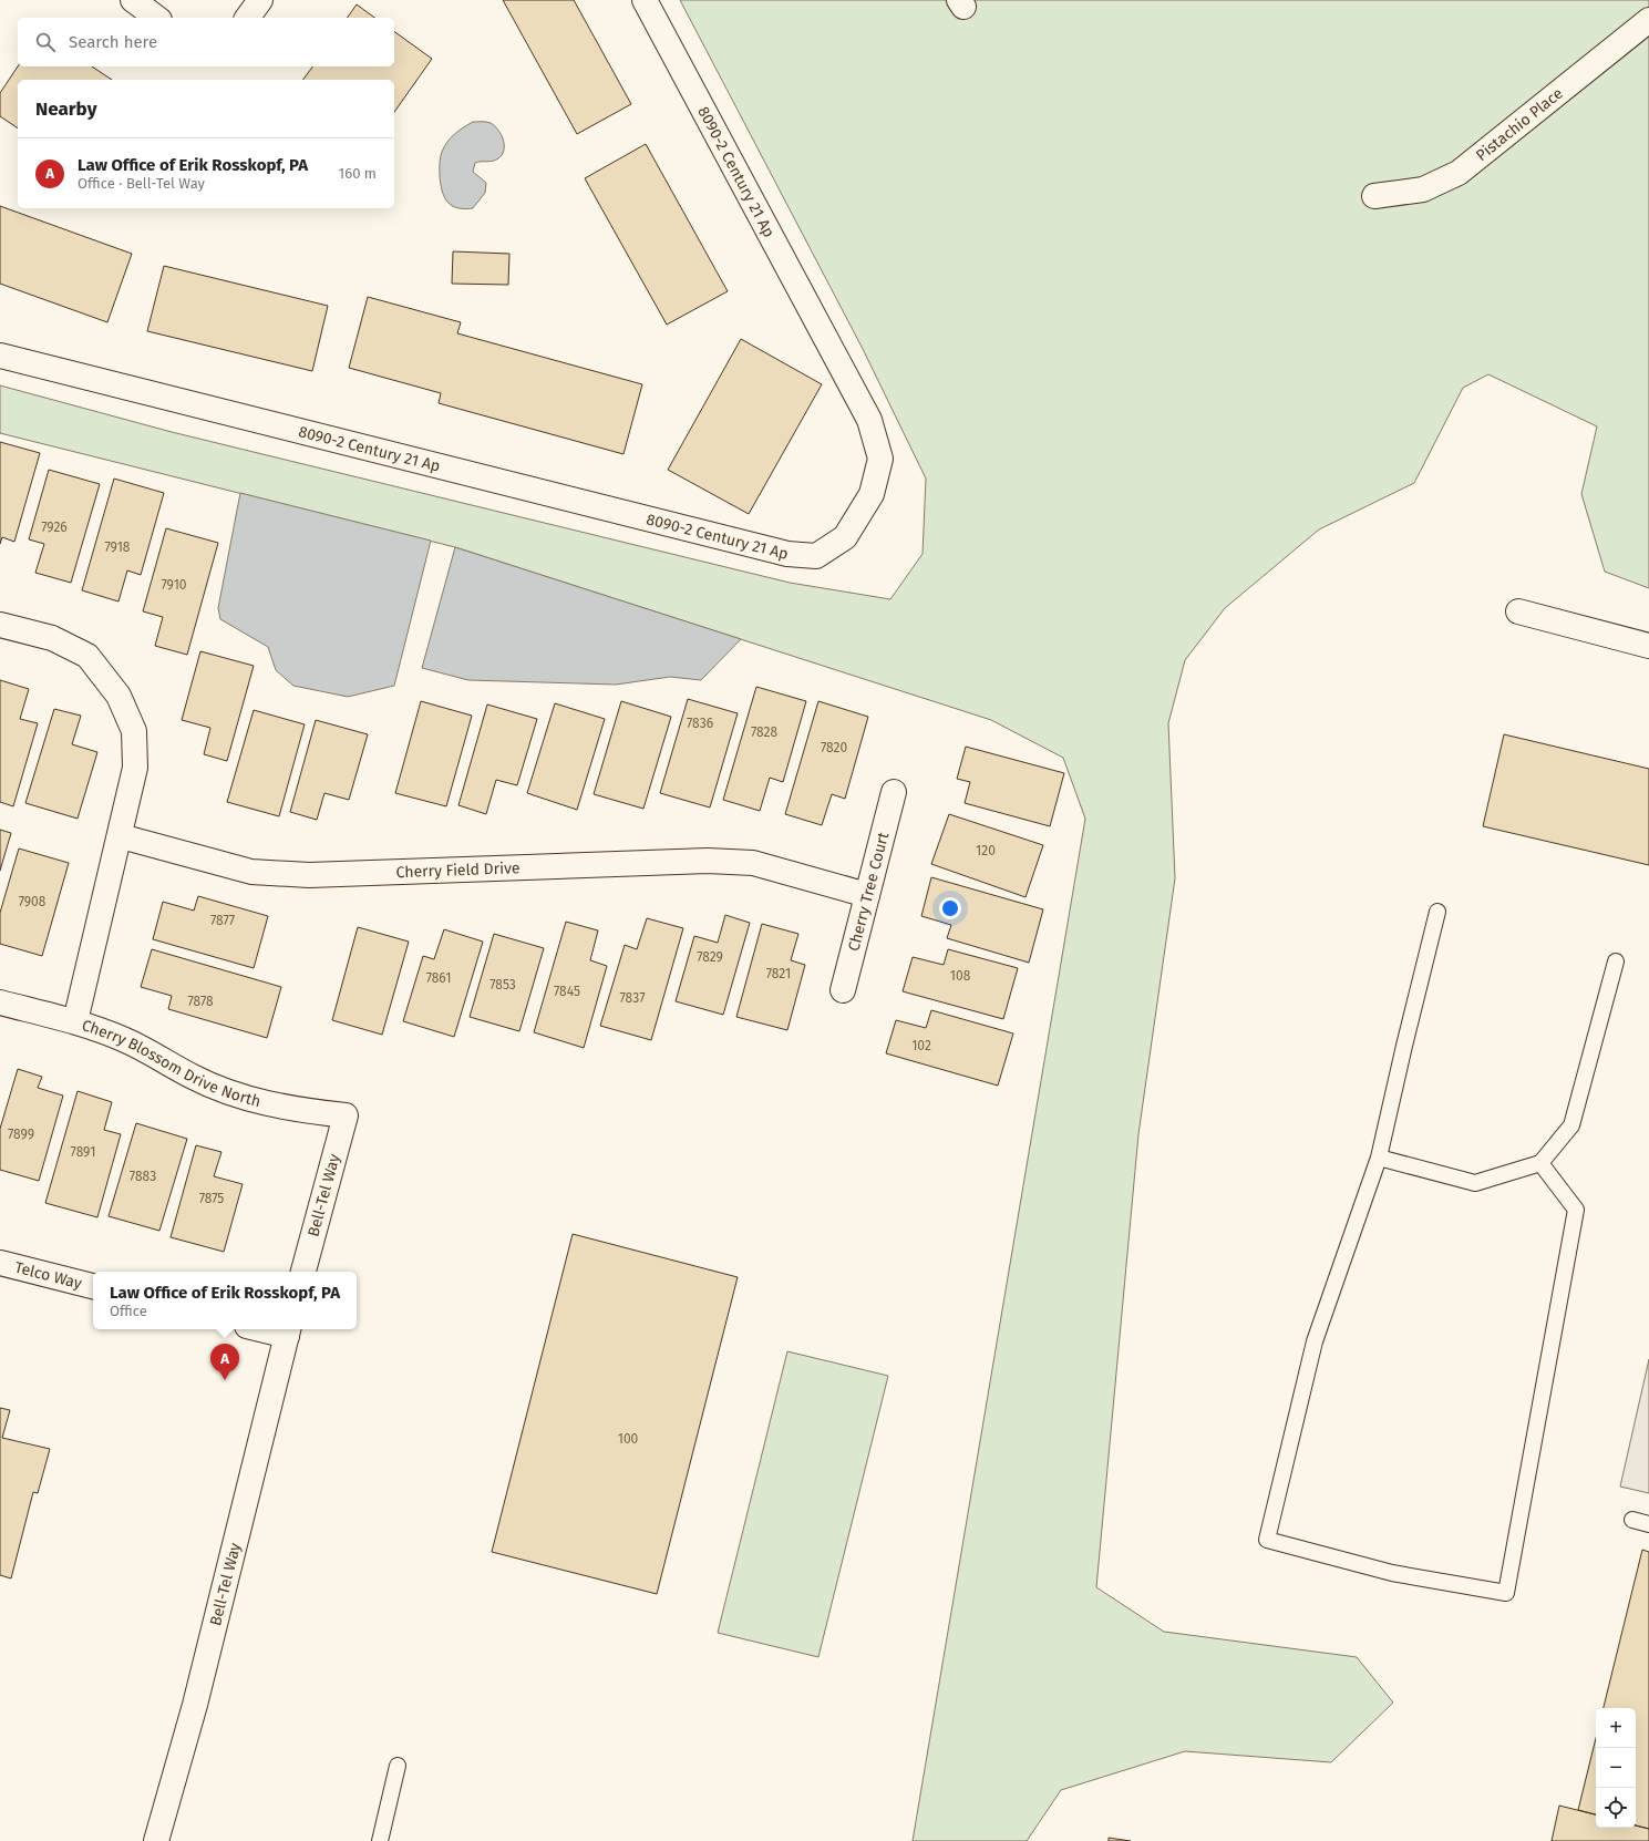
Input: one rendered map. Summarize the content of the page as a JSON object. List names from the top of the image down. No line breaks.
{"streets":{"street":["Pistachio Place","8090-2 Century 21 Ap","Cherry Field Drive","Cherry Tree Court","Cherry Blossom Drive North","Bell-Tel Way","Telco Way"]},"crossings":[["Cherry Field Drive","Cherry Tree Court"],["Cherry Blossom Drive North","Bell-Tel Way"]],"house_numbers":["7926","7918","7910","7836","7828","7820","120","7908","7877","7829","7821","108","7861","7853","7845","7837","7878","102","7899","7891","7883","7875","100"],"page":{"search":"Search here","heading":"Nearby","list":[{"mark":"A","name":"Law Office of Erik Rosskopf, PA","note":"Office · Bell-Tel Way","value":"160 m"}],"popup":["Law Office of Erik Rosskopf, PA","Office"],"pins":"A","map_buttons":["+","−"]}}
